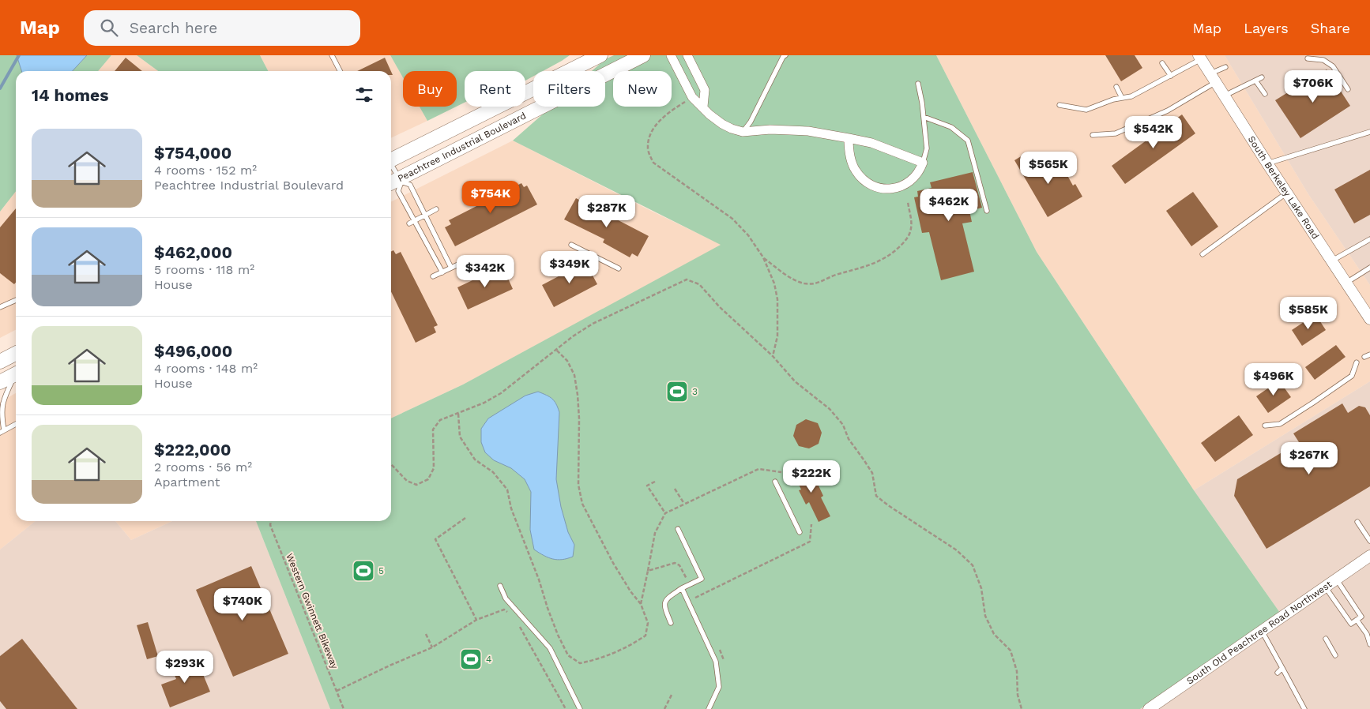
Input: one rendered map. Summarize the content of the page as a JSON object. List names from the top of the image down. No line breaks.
{"streets":{"highway":["Peachtree Industrial Boulevard"],"street":["South Berkeley Lake Road","South Old Peachtree Road Northwest"],"path":["Western Gwinnett Bikeway"]},"places":{"sports":["3","5","4"]},"page":{"header":"Map","search":"Search here","nav":["Map","Layers","Share"],"price":["$706K","$542K","$565K","$754K","$462K","$287K","$349K","$342K","$585K","$496K","$267K","$222K","$740K","$293K"],"chip":["Buy","Rent","Filters","New"],"heading":"14 homes","list":[{"name":"$754,000","note":"4 rooms · 152 m² · Peachtree Industrial Boulevard"},{"name":"$462,000","note":"5 rooms · 118 m² · House"},{"name":"$496,000","note":"4 rooms · 148 m² · House"},{"name":"$222,000","note":"2 rooms · 56 m² · Apartment"}]}}
